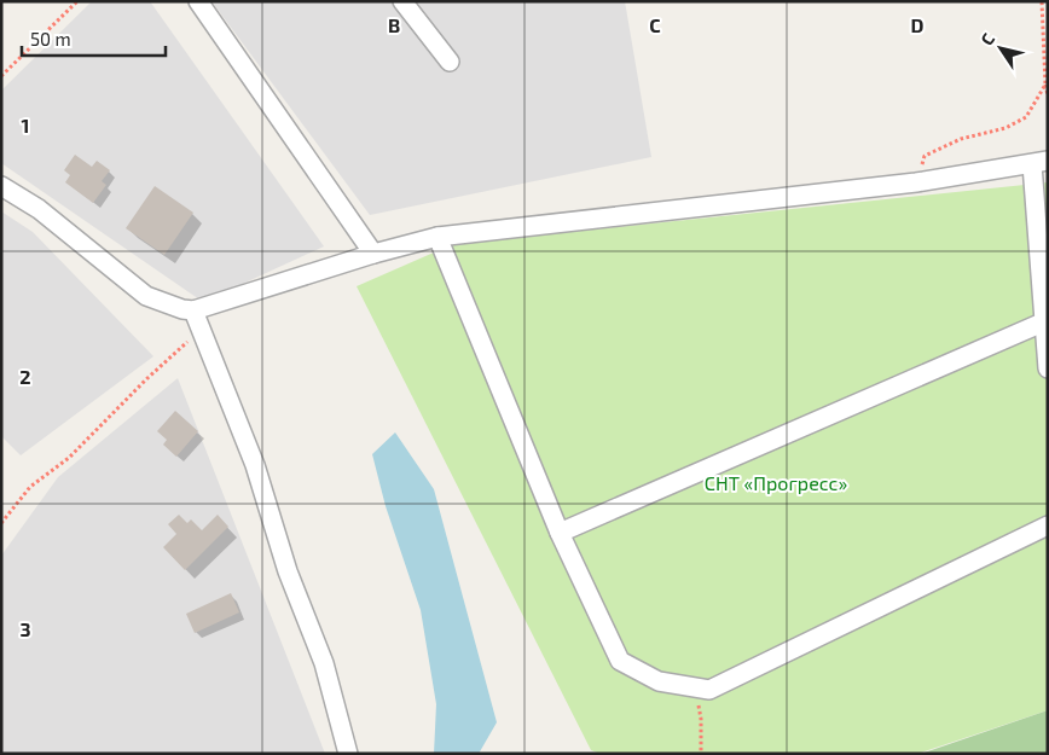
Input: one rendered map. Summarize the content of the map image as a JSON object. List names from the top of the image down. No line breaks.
{"parks":["СНТ «Прогресс»"],"scale_bar":"50 m","north":"top left","grid":{"columns":["B","C","D"],"rows":["1","2","3"]}}
